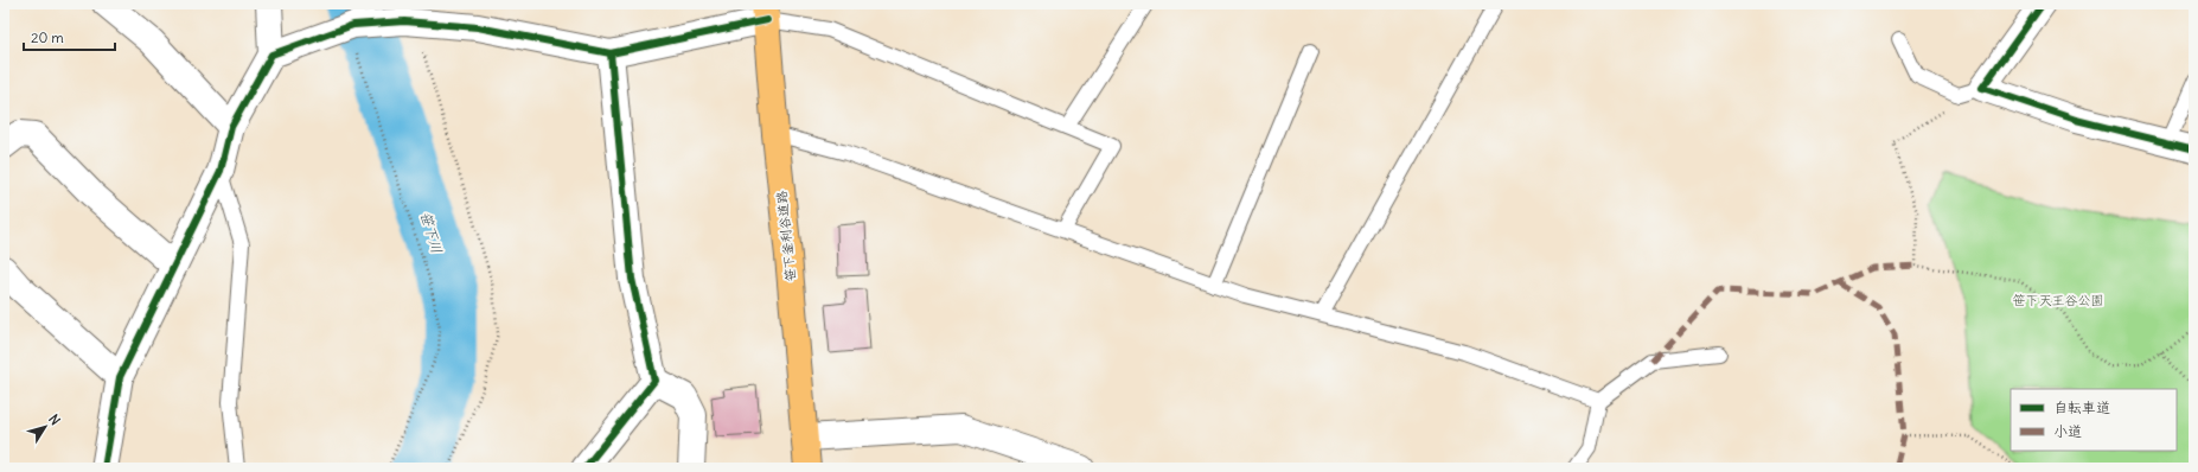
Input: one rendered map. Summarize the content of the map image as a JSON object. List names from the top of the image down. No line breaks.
{"streets":{"main road":["笹下釜利谷道路"]},"water":["笹下川"],"parks":["笹下天王谷公園"],"legend":["自転車道","小道"],"scale_bar":"20 m","north":"top right"}
